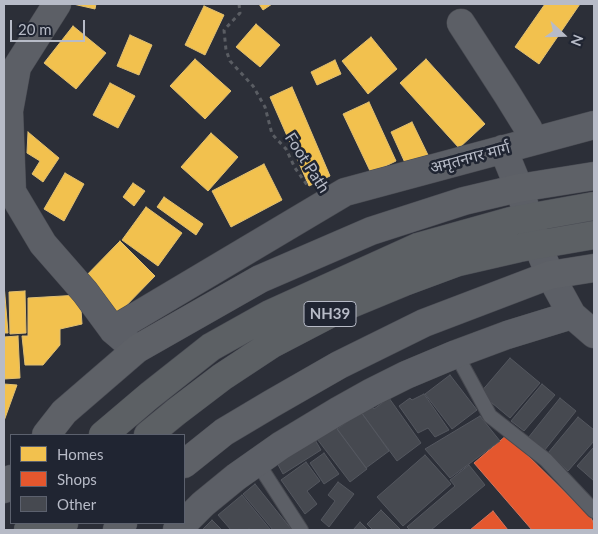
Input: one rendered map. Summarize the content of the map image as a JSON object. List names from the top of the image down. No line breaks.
{"streets":{"highway":["NH39"],"street":["अमृतनगर मार्ग"],"path":["Foot Path"]},"crossings":[["अमृतनगर मार्ग","Foot Path"]],"legend":["Homes","Shops","Other"],"scale_bar":"20 m","north":"right"}
